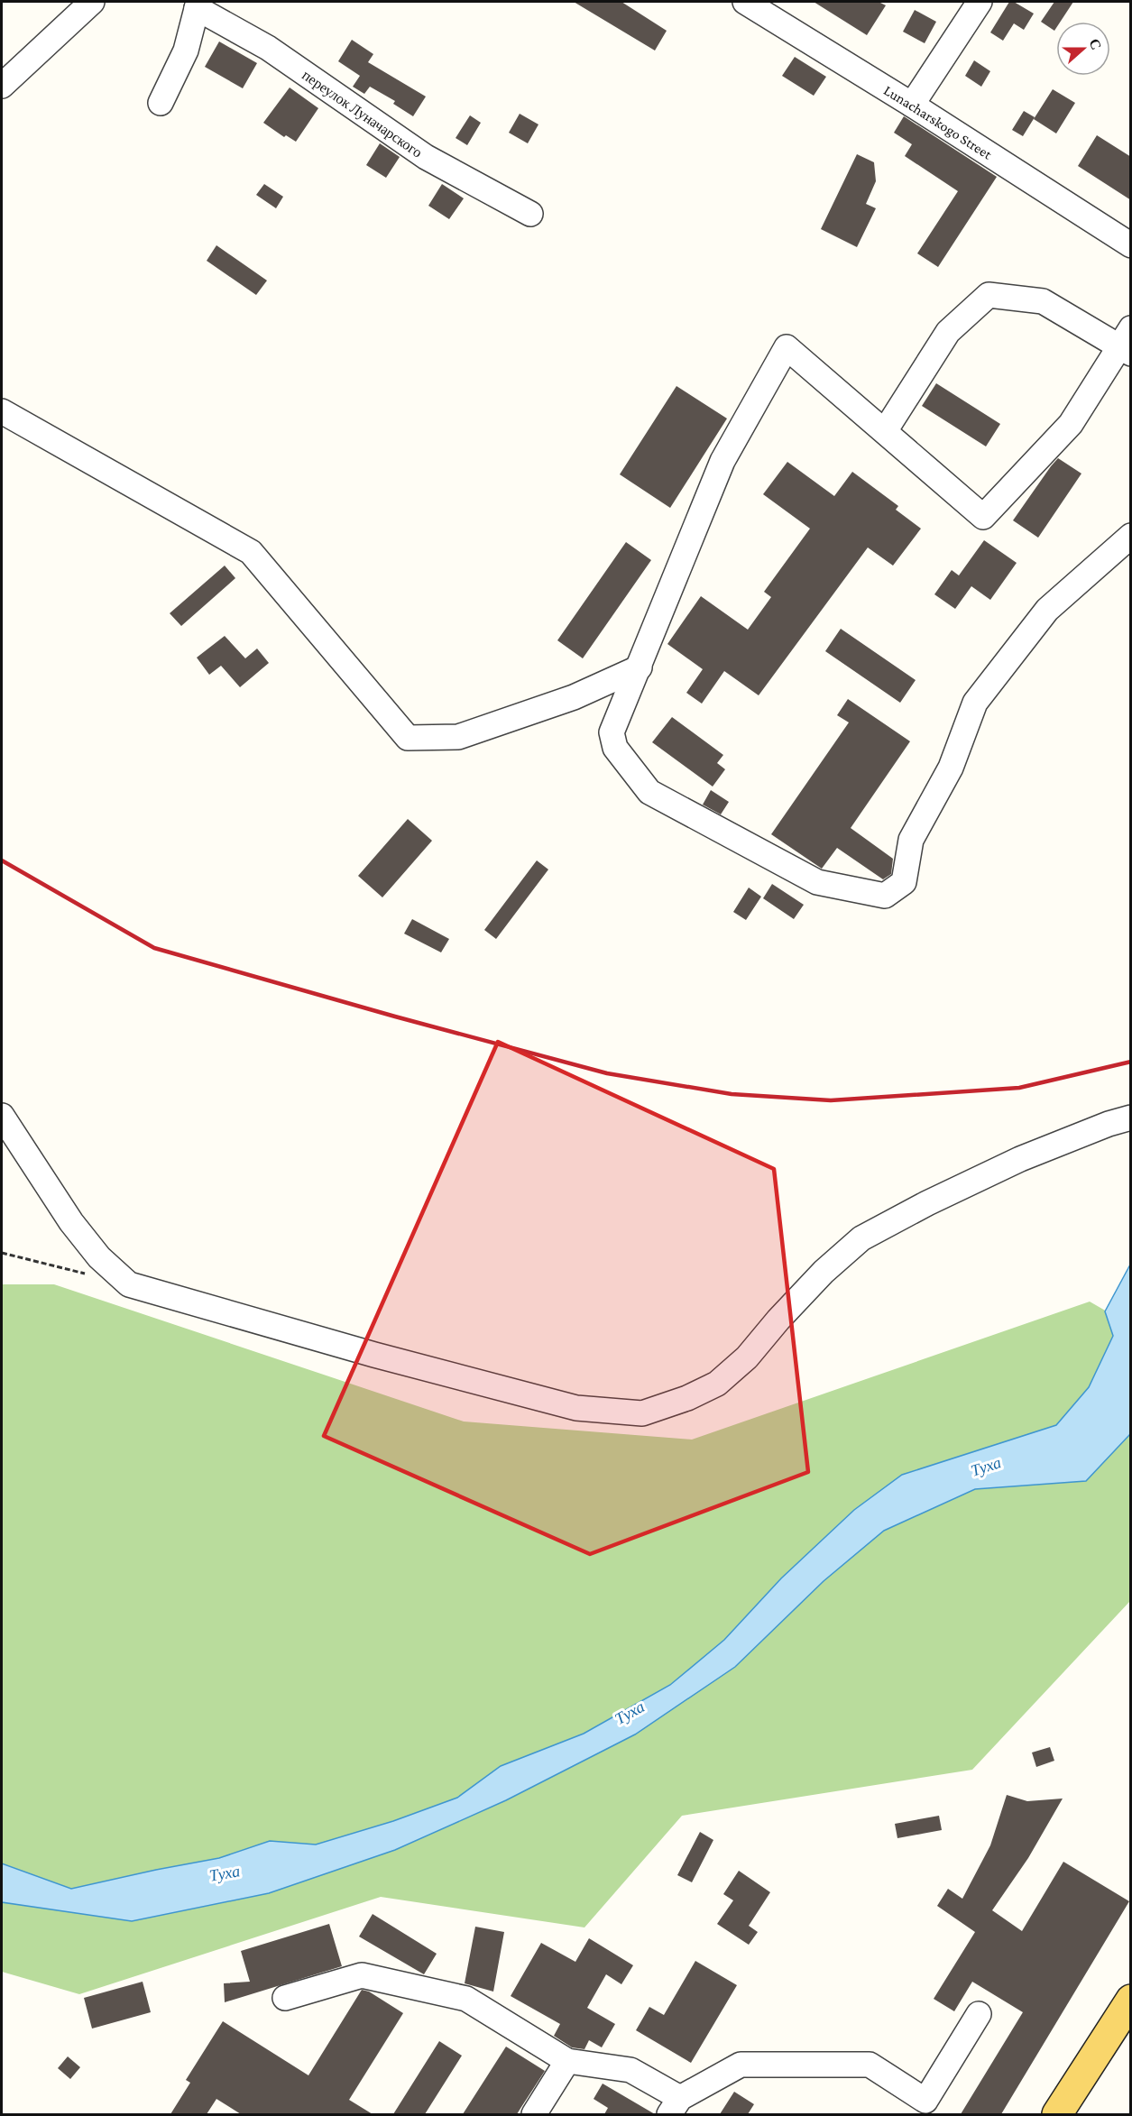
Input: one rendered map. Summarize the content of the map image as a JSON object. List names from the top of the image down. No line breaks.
{"streets":{"street":["переулок Луначарского","Lunacharskogo Street"]},"water":["Туха"],"north":"right"}
